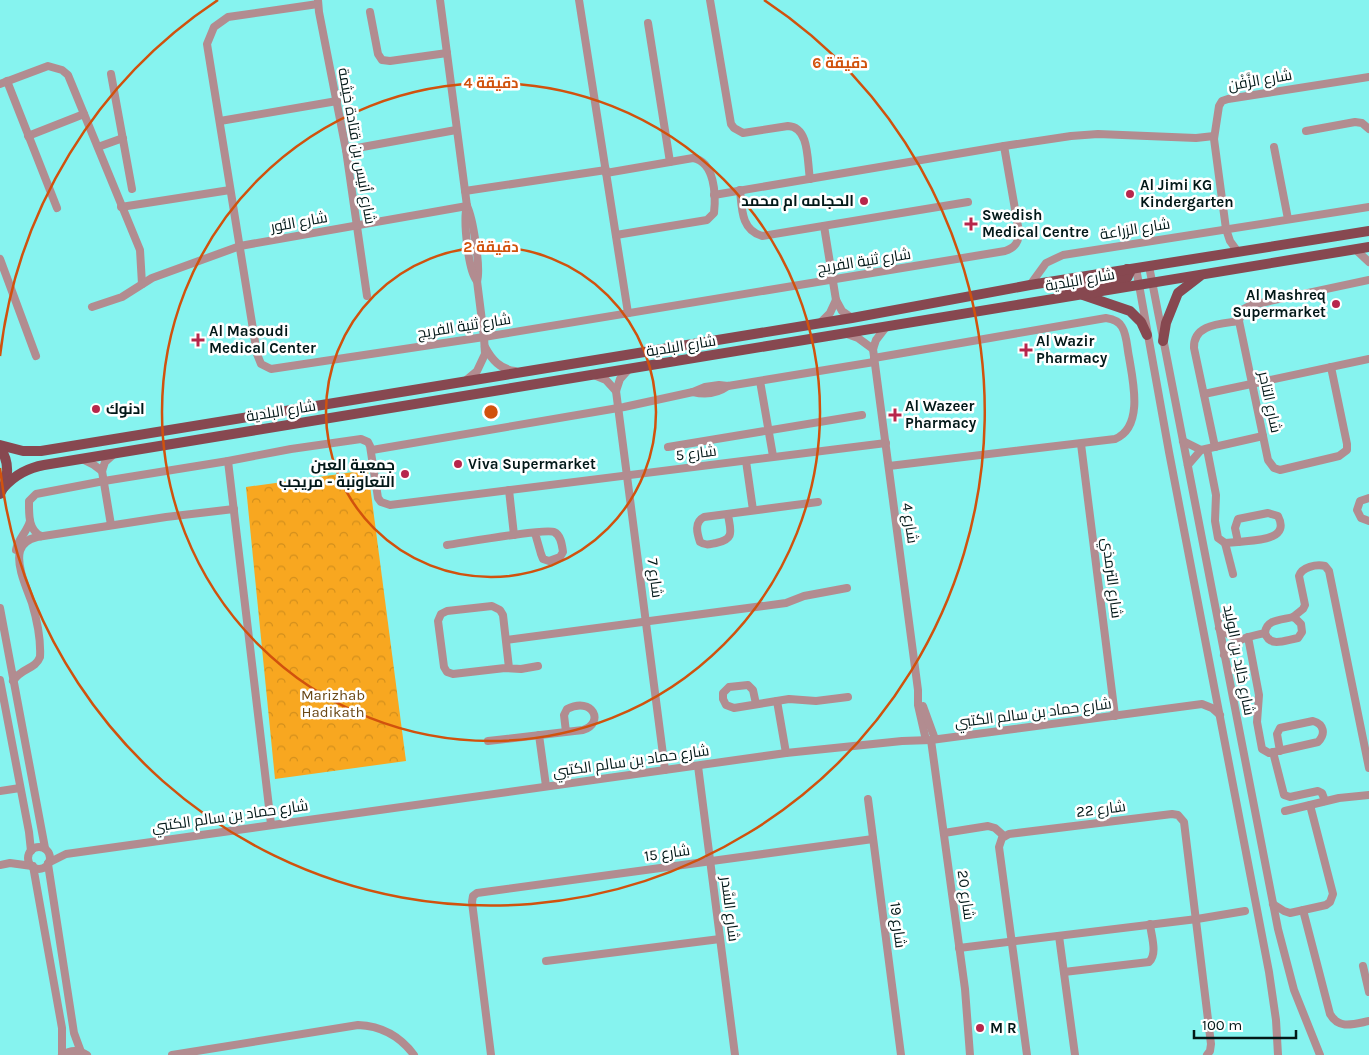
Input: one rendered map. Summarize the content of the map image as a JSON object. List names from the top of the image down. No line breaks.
{"streets":{"main road":["شارع البلدية"],"street":["شارع الزَّفْن","شارع أنيس بن قتادة خيثمة","شارع النُّور","شارع الزراعة","شارع ثنية الفريج","شارع التاجر","شارع 5","شارع 4","شارع 7","شارع الترمذي","شارع خالِد بن الوليد","شارع حماد بن سالم الكتبي","شارع 22","شارع 15","شارع 20","شارع السَّدر","شارع 19"]},"crossings":[["شارع الزَّفْن","شارع الزراعة"],["شارع الزَّفْن","شارع البلدية"],["شارع أنيس بن قتادة خيثمة","شارع النُّور"],["شارع أنيس بن قتادة خيثمة","شارع ثنية الفريج"],["شارع النُّور","شارع ثنية الفريج"],["شارع الزراعة","شارع البلدية"],["شارع البلدية","شارع خالِد بن الوليد"],["شارع 5","شارع 4"],["شارع 5","شارع 7"],["شارع 4","شارع حماد بن سالم الكتبي"],["شارع 4","شارع 20"],["شارع 7","شارع حماد بن سالم الكتبي"],["شارع الترمذي","شارع حماد بن سالم الكتبي"],["شارع حماد بن سالم الكتبي","شارع 20"],["شارع حماد بن سالم الكتبي","شارع السَّدر"],["شارع 15","شارع السَّدر"],["شارع 15","شارع 19"]],"parks":["Marizhab Hadikath"],"places":{"other":["Al Jimi KG Kindergarten","الحجامه ام محمد","Al Mashreq Supermarket","ادنوك","Viva Supermarket","جمعية العبن التعاونبة - مريجب","M R"],"health":["Swedish Medical Centre","Al Masoudi Medical Center","Al Wazir Pharmacy","Al Wazeer Pharmacy"]},"scale_bar":"100 m","rings":["6 دقيقة","4 دقيقة","2 دقيقة"]}
